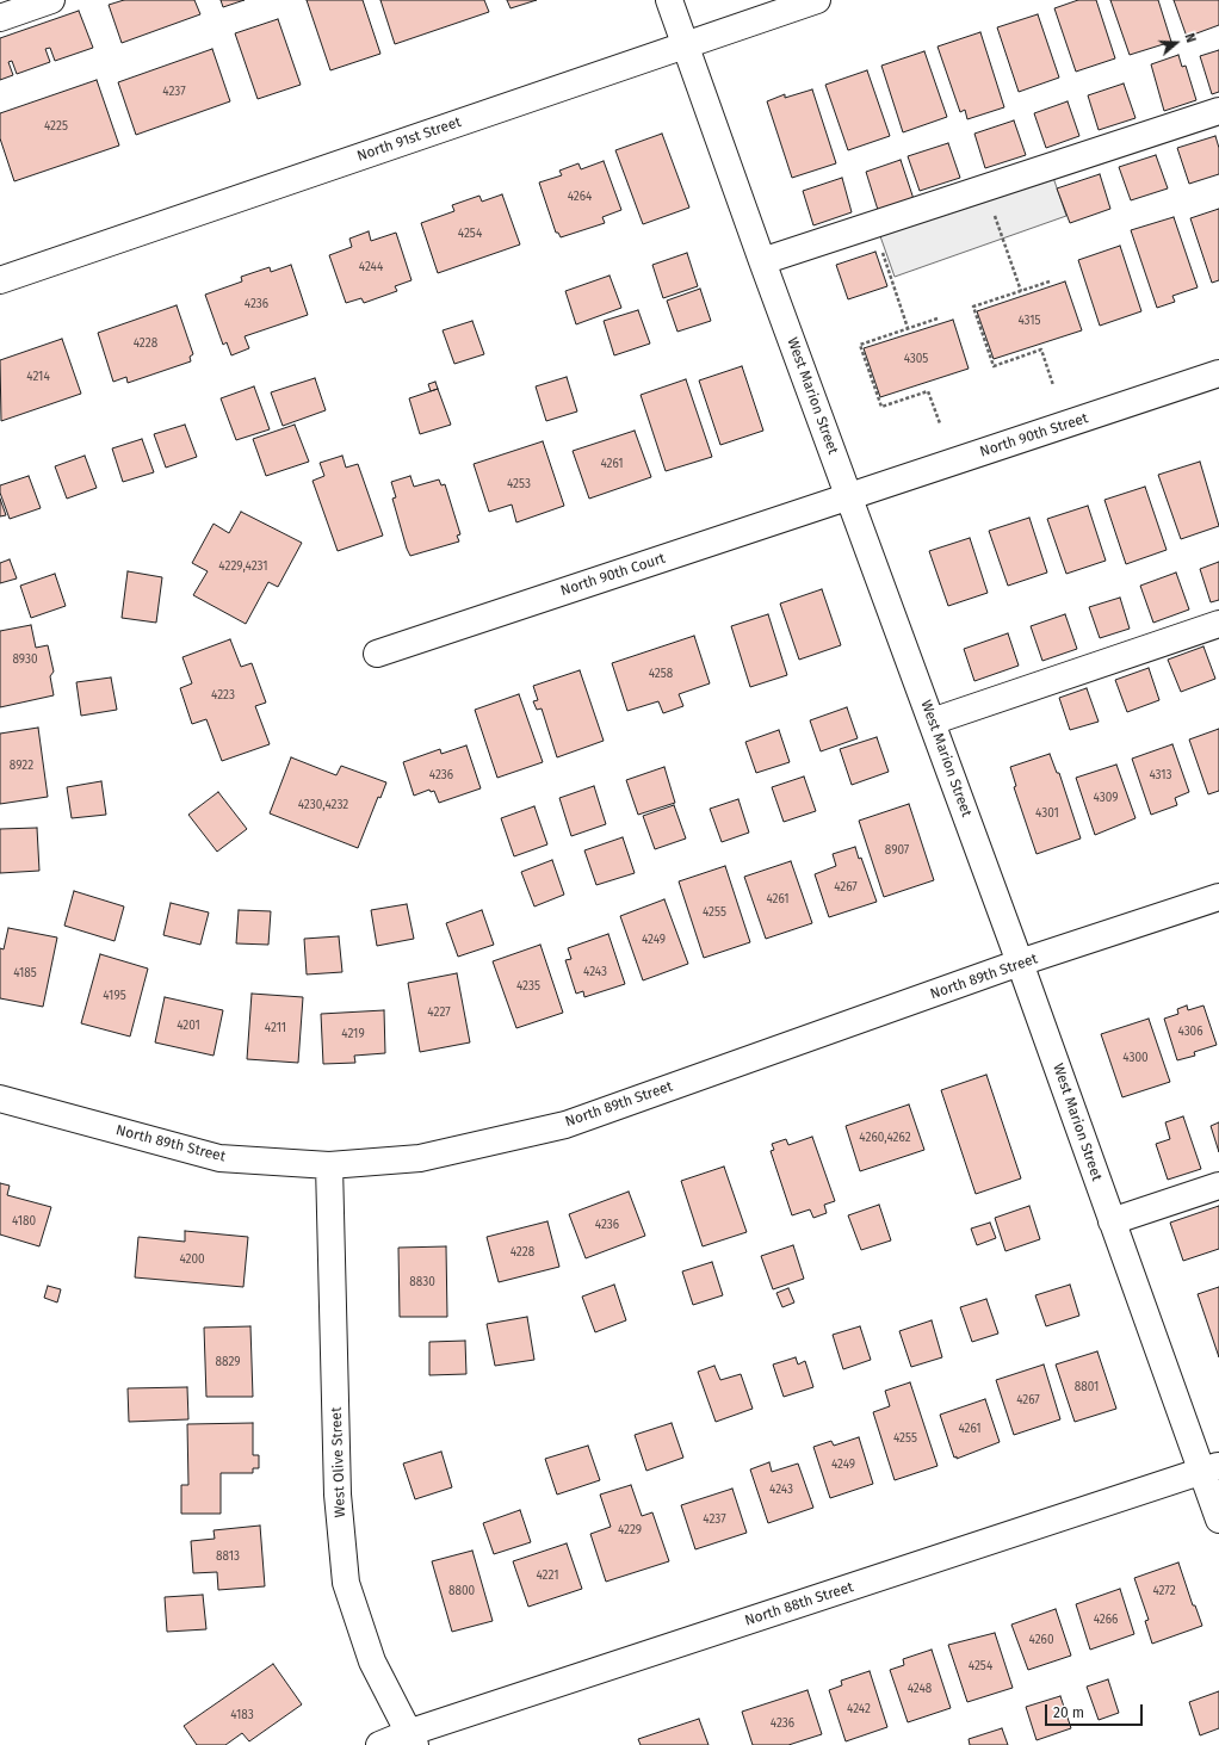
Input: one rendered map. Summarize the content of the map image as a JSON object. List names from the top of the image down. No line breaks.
{"streets":{"street":["North 91st Street","West Marion Street","North 90th Street","North 90th Court","North 89th Street","West Olive Street","North 88th Street"]},"crossings":[["North 91st Street","West Marion Street"],["West Marion Street","North 90th Street"],["West Marion Street","North 90th Court"],["West Marion Street","North 89th Street"],["West Marion Street","North 88th Street"],["North 90th Street","North 90th Court"],["North 89th Street","West Olive Street"],["West Olive Street","North 88th Street"]],"house_numbers":["4237","4225","4264","4254","4244","4236","4315","4228","4305","4214","4261","4253","4229,4231","8930","4258","4223","8922","4236","4313","4309","4230,4232","4301","8907","4267","4261","4255","4249","4243","4185","4235","4195","4227","4201","4211","4306","4219","4300","4260,4262","4180","4236","4228","4200","8830","8829","8801","4267","4261","4255","4249","4243","4237","4229","8813","4221","8800","4272","4266","4260","4254","4248","4242","4183","4236"],"scale_bar":"20 m","north":"right"}
